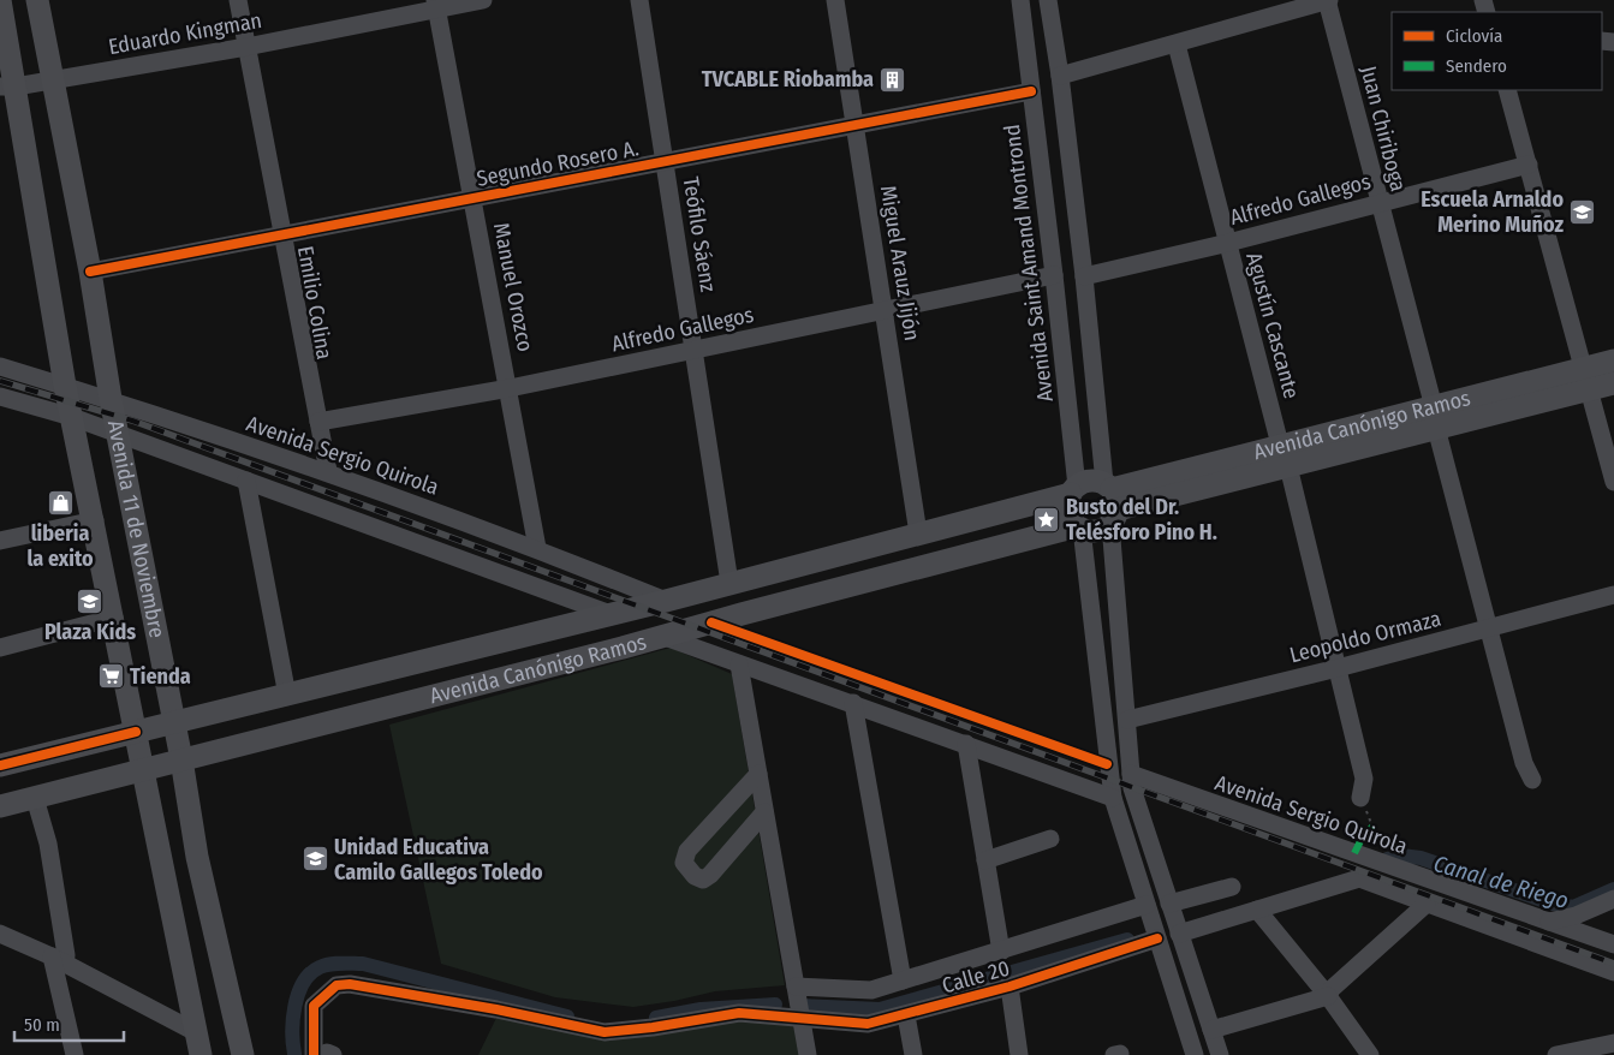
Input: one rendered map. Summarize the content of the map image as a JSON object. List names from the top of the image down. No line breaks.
{"streets":{"main road":["Avenida Canónigo Ramos","Avenida 11 de Noviembre"],"street":["Eduardo Kingman","Juan Chiriboga","Segundo Rosero A.","Alfredo Gallegos","Teófilo Sáenz","Miguel Arauz Jijón","Avenida Saint Amand Montrond","Manuel Orozco","Emilio Colina","Agustín Cascante","Avenida Sergio Quirola","Leopoldo Ormaza","Calle 20"]},"crossings":[["Eduardo Kingman","Manuel Orozco"],["Eduardo Kingman","Emilio Colina"],["Eduardo Kingman","Avenida 11 de Noviembre"],["Juan Chiriboga","Alfredo Gallegos"],["Juan Chiriboga","Avenida Canónigo Ramos"],["Juan Chiriboga","Leopoldo Ormaza"],["Segundo Rosero A.","Teófilo Sáenz"],["Segundo Rosero A.","Miguel Arauz Jijón"],["Segundo Rosero A.","Avenida Saint Amand Montrond"],["Segundo Rosero A.","Manuel Orozco"],["Segundo Rosero A.","Emilio Colina"],["Segundo Rosero A.","Avenida 11 de Noviembre"],["Alfredo Gallegos","Teófilo Sáenz"],["Alfredo Gallegos","Miguel Arauz Jijón"],["Alfredo Gallegos","Avenida Saint Amand Montrond"],["Alfredo Gallegos","Manuel Orozco"],["Alfredo Gallegos","Emilio Colina"],["Alfredo Gallegos","Agustín Cascante"],["Teófilo Sáenz","Avenida Canónigo Ramos"],["Miguel Arauz Jijón","Avenida Canónigo Ramos"],["Avenida Saint Amand Montrond","Avenida Canónigo Ramos"],["Manuel Orozco","Avenida Sergio Quirola"],["Emilio Colina","Avenida Sergio Quirola"],["Agustín Cascante","Avenida Canónigo Ramos"],["Agustín Cascante","Leopoldo Ormaza"],["Avenida Canónigo Ramos","Avenida Sergio Quirola"],["Avenida Canónigo Ramos","Avenida 11 de Noviembre"],["Avenida Sergio Quirola","Avenida 11 de Noviembre"]],"water":["Canal de Riego"],"places":{"building":["TVCABLE Riobamba"],"school or university":["Escuela Arnaldo Merino Muñoz","Plaza Kids","Unidad Educativa Camilo Gallegos Toledo"],"shop":["liberia la exito"],"place":["Busto del Dr. Telésforo Pino H."],"supermarket":["Tienda"]},"legend":["Ciclovía","Sendero"],"scale_bar":"50 m"}
